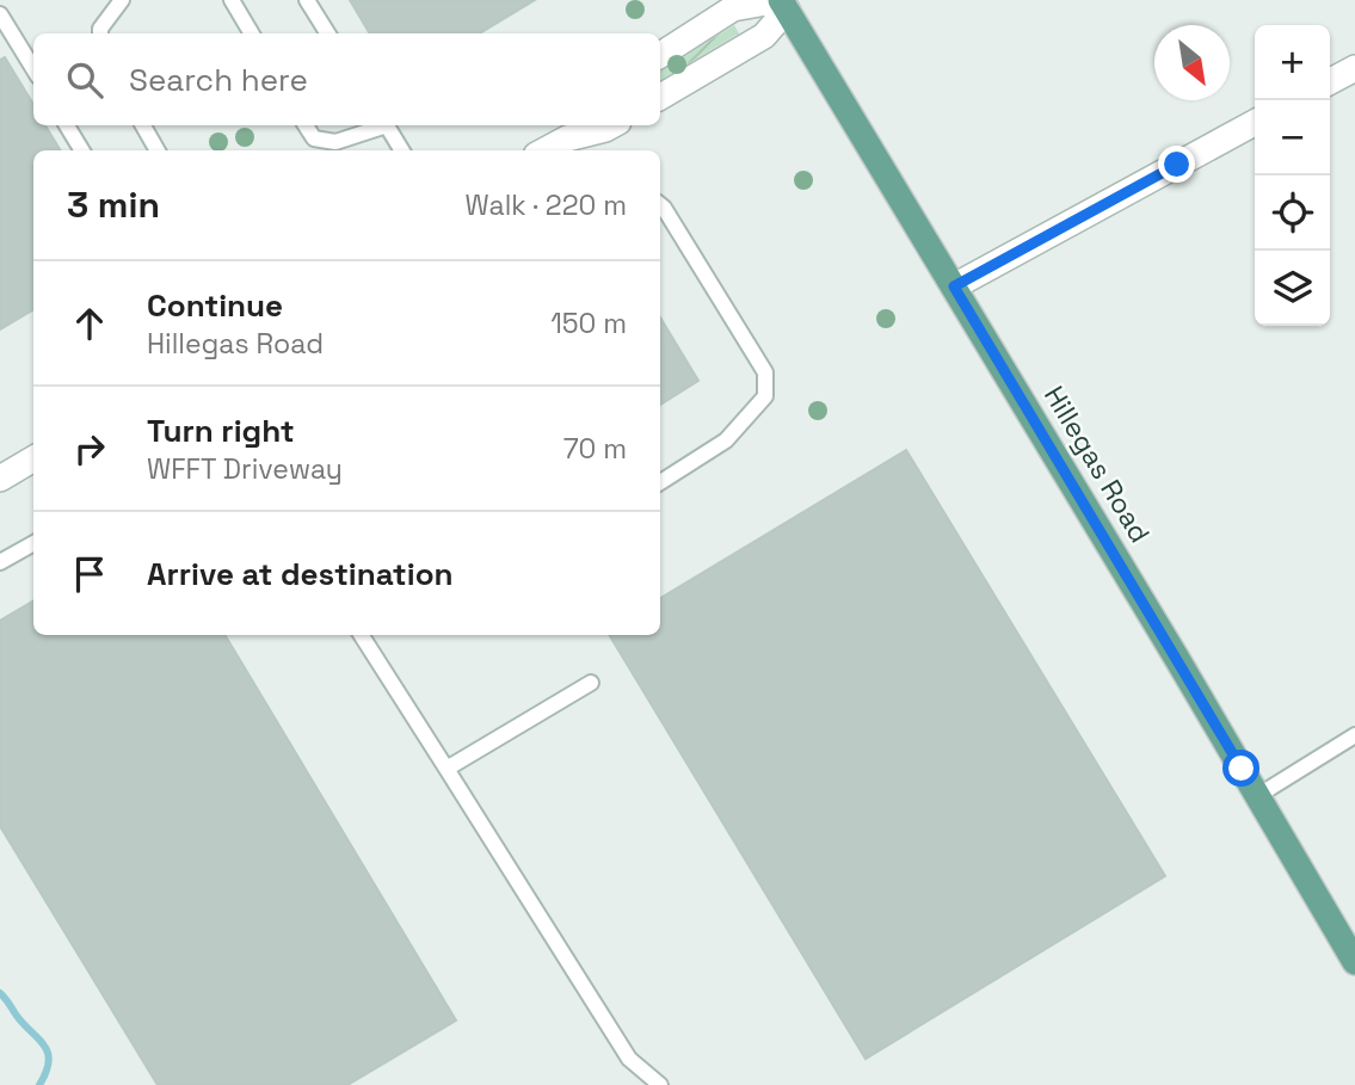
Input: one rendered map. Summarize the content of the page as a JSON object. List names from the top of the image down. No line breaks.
{"streets":{"main road":["Hillegas Road"]},"north":"bottom right","page":{"map_buttons":["+","−"],"search":"Search here","heading":["3 min","Walk · 220 m"],"list":[["Continue","Hillegas Road","150 m"],["Turn right","WFFT Driveway","70 m"],"Arrive at destination"]}}
